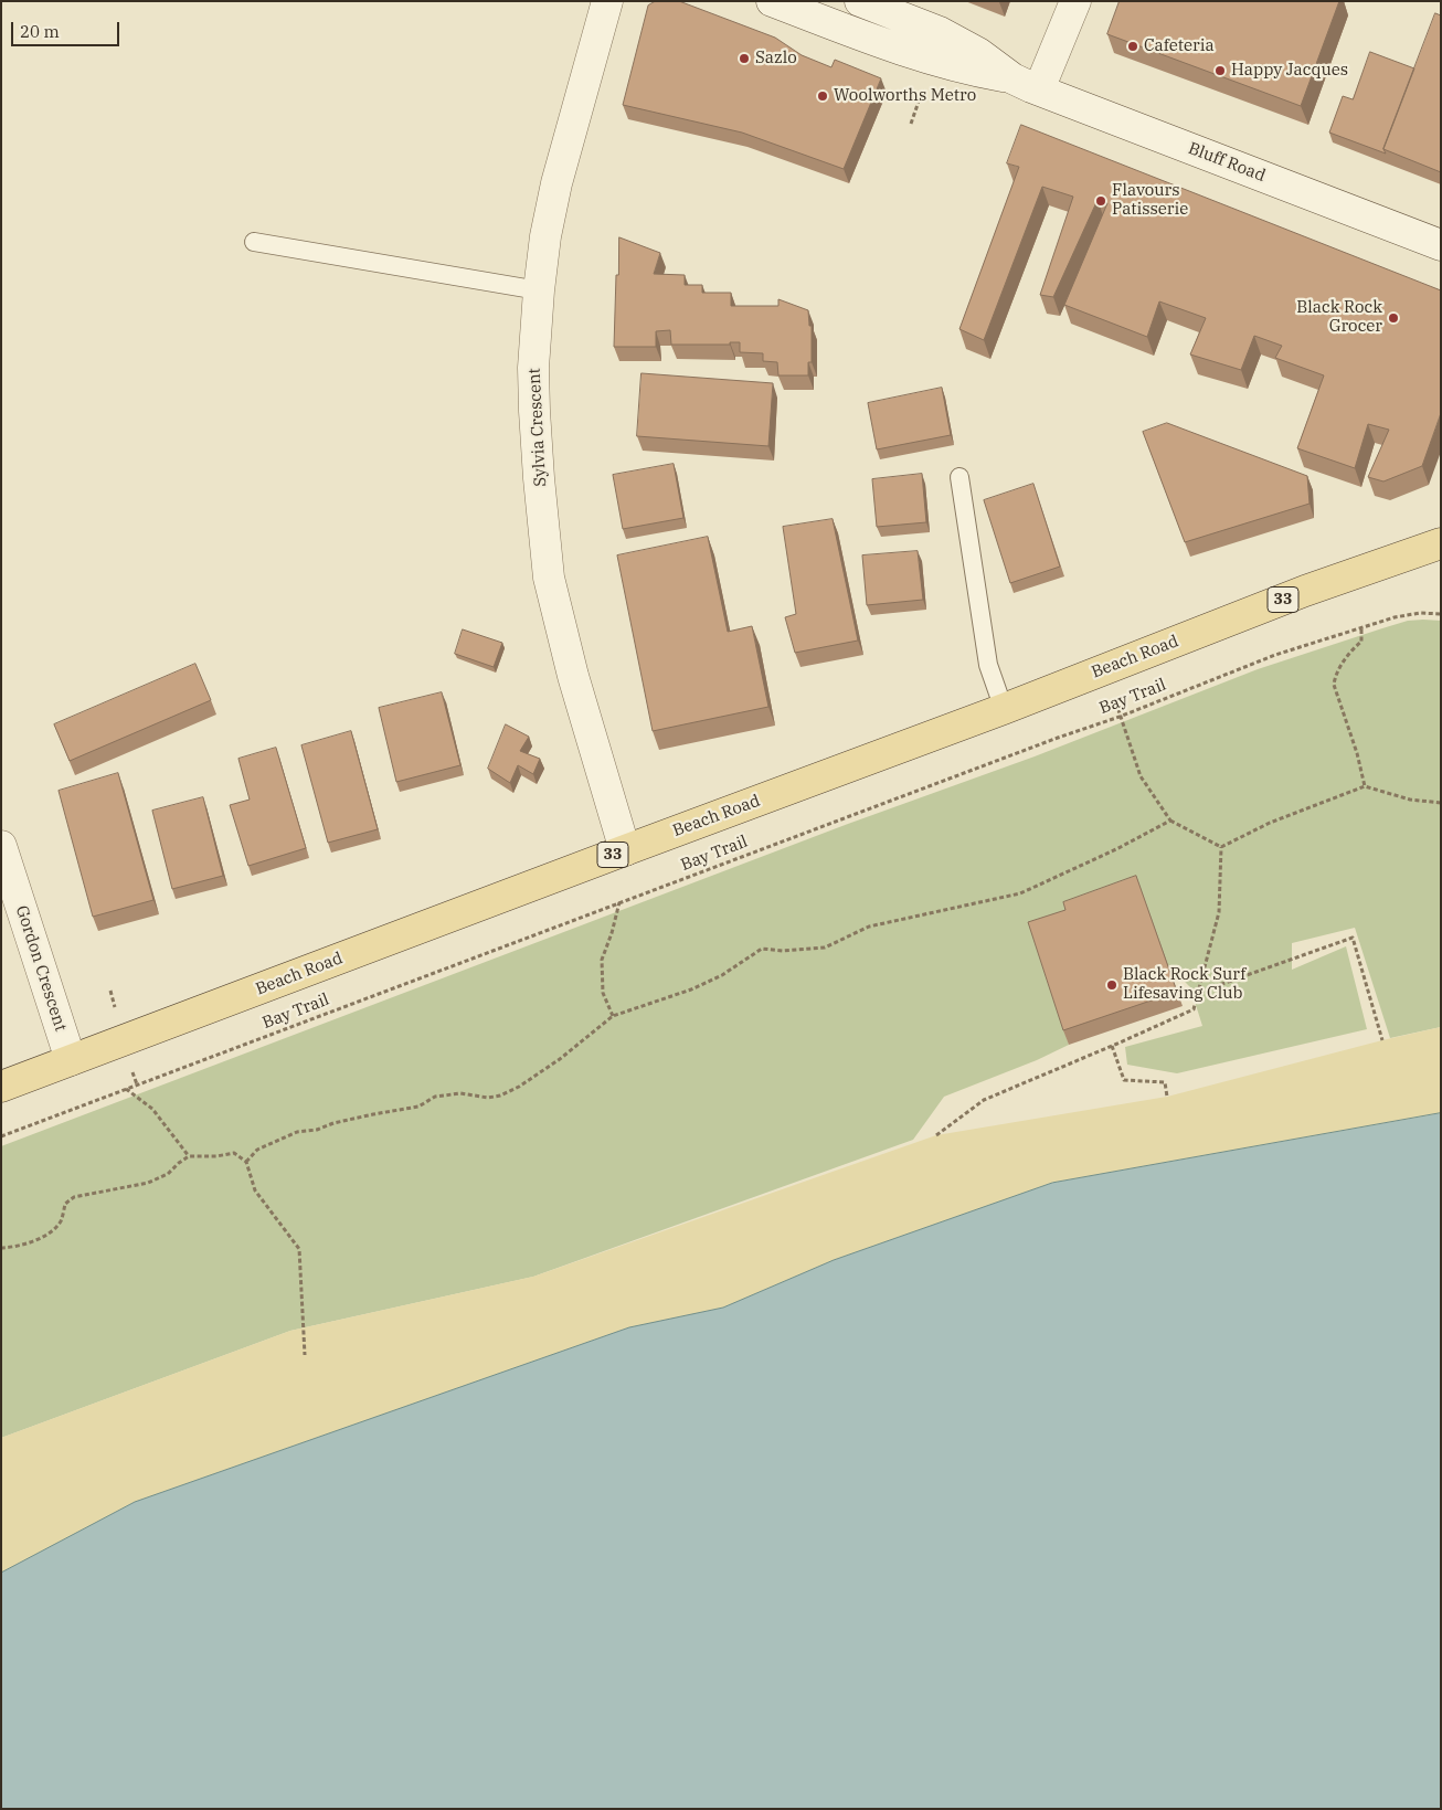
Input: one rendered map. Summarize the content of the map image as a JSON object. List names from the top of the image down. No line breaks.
{"streets":{"main road":["33","Beach Road"],"street":["Bluff Road","Sylvia Crescent","Gordon Crescent"],"path":["Bay Trail"]},"crossings":[["Sylvia Crescent","Beach Road"],["Beach Road","Gordon Crescent"]],"places":["Cafeteria","Sazlo","Happy Jacques","Woolworths Metro","Flavours Patisserie","Black Rock Grocer","Black Rock Surf Lifesaving Club"],"scale_bar":"20 m"}
